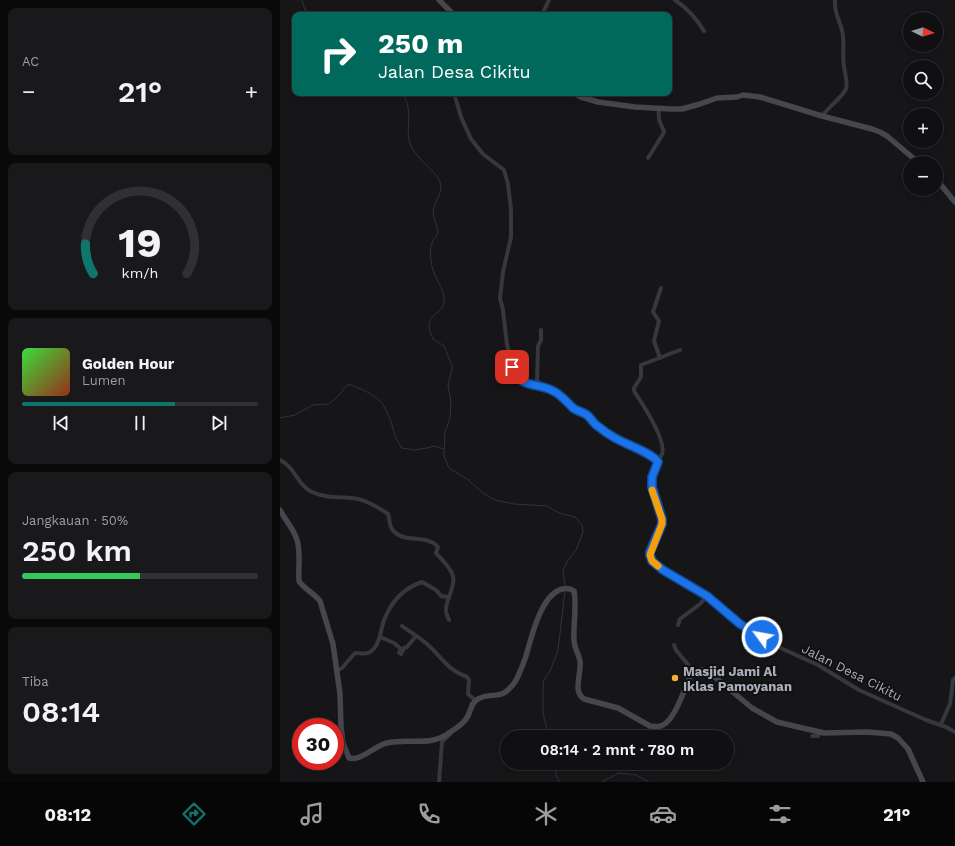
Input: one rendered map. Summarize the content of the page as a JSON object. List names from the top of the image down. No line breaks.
{"streets":{"street":["Jalan Desa Cikitu"]},"places":["Masjid Jami Al Iklas Pamoyanan"],"north":"right","page":{"tile":["AC",["Jangkauan · 50%","250 km"],["Tiba","08:14"]],"map_buttons":["+","−"],"turn":["250 m","Jalan Desa Cikitu"],"heat":["−","21°","+"],"song":["Golden Hour","Lumen"],"limit":"30","trip":"08:14 · 2 mnt · 780 m","tabs":["08:12","21°"],"gauge":["19","km/h"]}}
